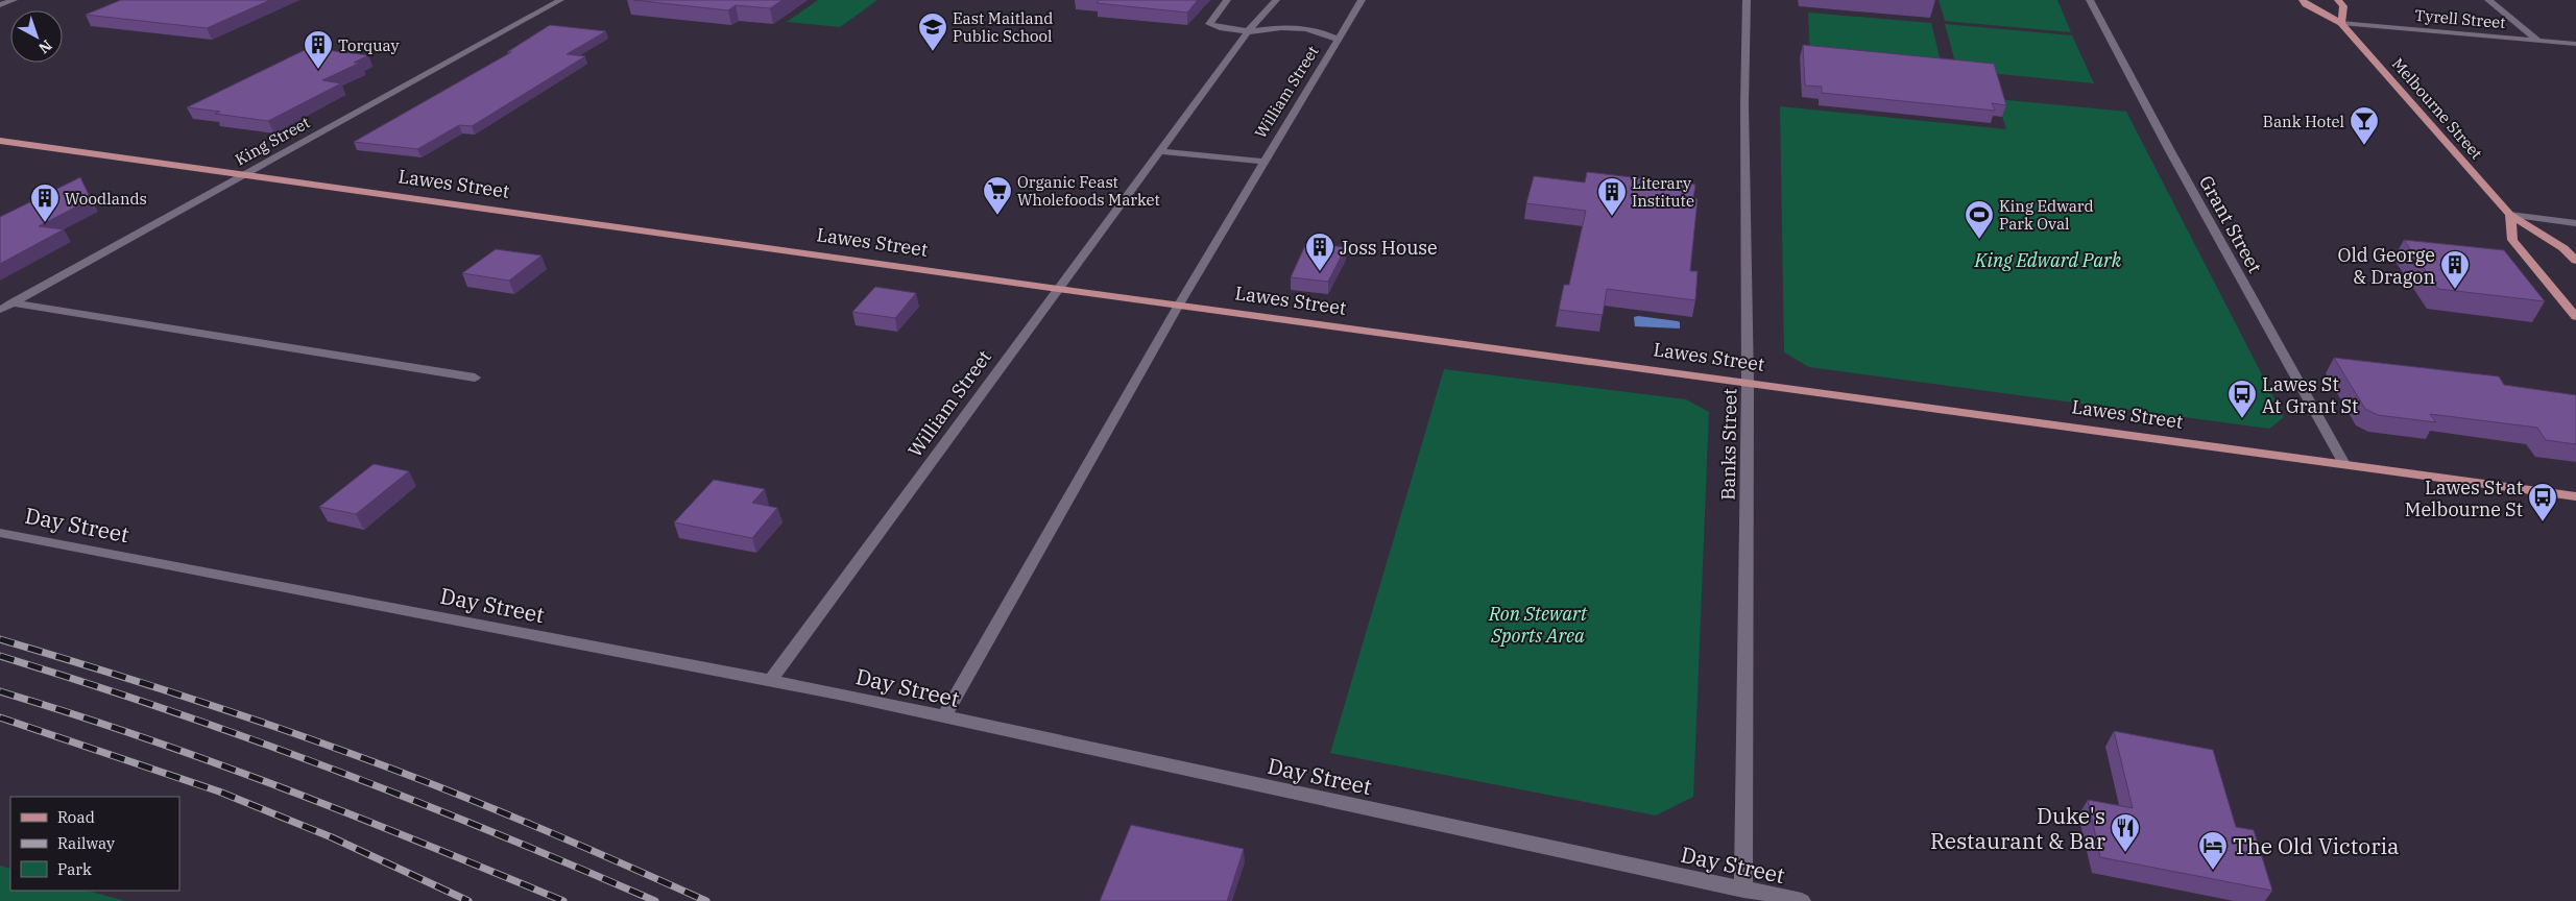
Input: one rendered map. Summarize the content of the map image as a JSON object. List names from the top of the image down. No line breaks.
{"streets":{"main road":["Melbourne Street","Lawes Street"],"street":["Tyrell Street","William Street","King Street","Grant Street","Banks Street","Day Street"]},"crossings":[["Tyrell Street","Melbourne Street"],["William Street","Lawes Street"],["William Street","Day Street"],["King Street","Lawes Street"],["Lawes Street","Grant Street"],["Lawes Street","Banks Street"],["Banks Street","Day Street"]],"parks":["King Edward Park","Ron Stewart Sports Area"],"places":{"school or university":["East Maitland Public School"],"building":["Torquay","Literary Institute","Woodlands","Joss House","Old George & Dragon"],"bar":["Bank Hotel"],"supermarket":["Organic Feast Wholefoods Market"],"sports":["King Edward Park Oval"],"bus stop":["Lawes St At Grant St","Lawes St at Melbourne St"],"restaurant":["Duke's Restaurant & Bar"],"hotel":["The Old Victoria"]},"legend":["Road","Railway","Park"],"north":"bottom right"}
